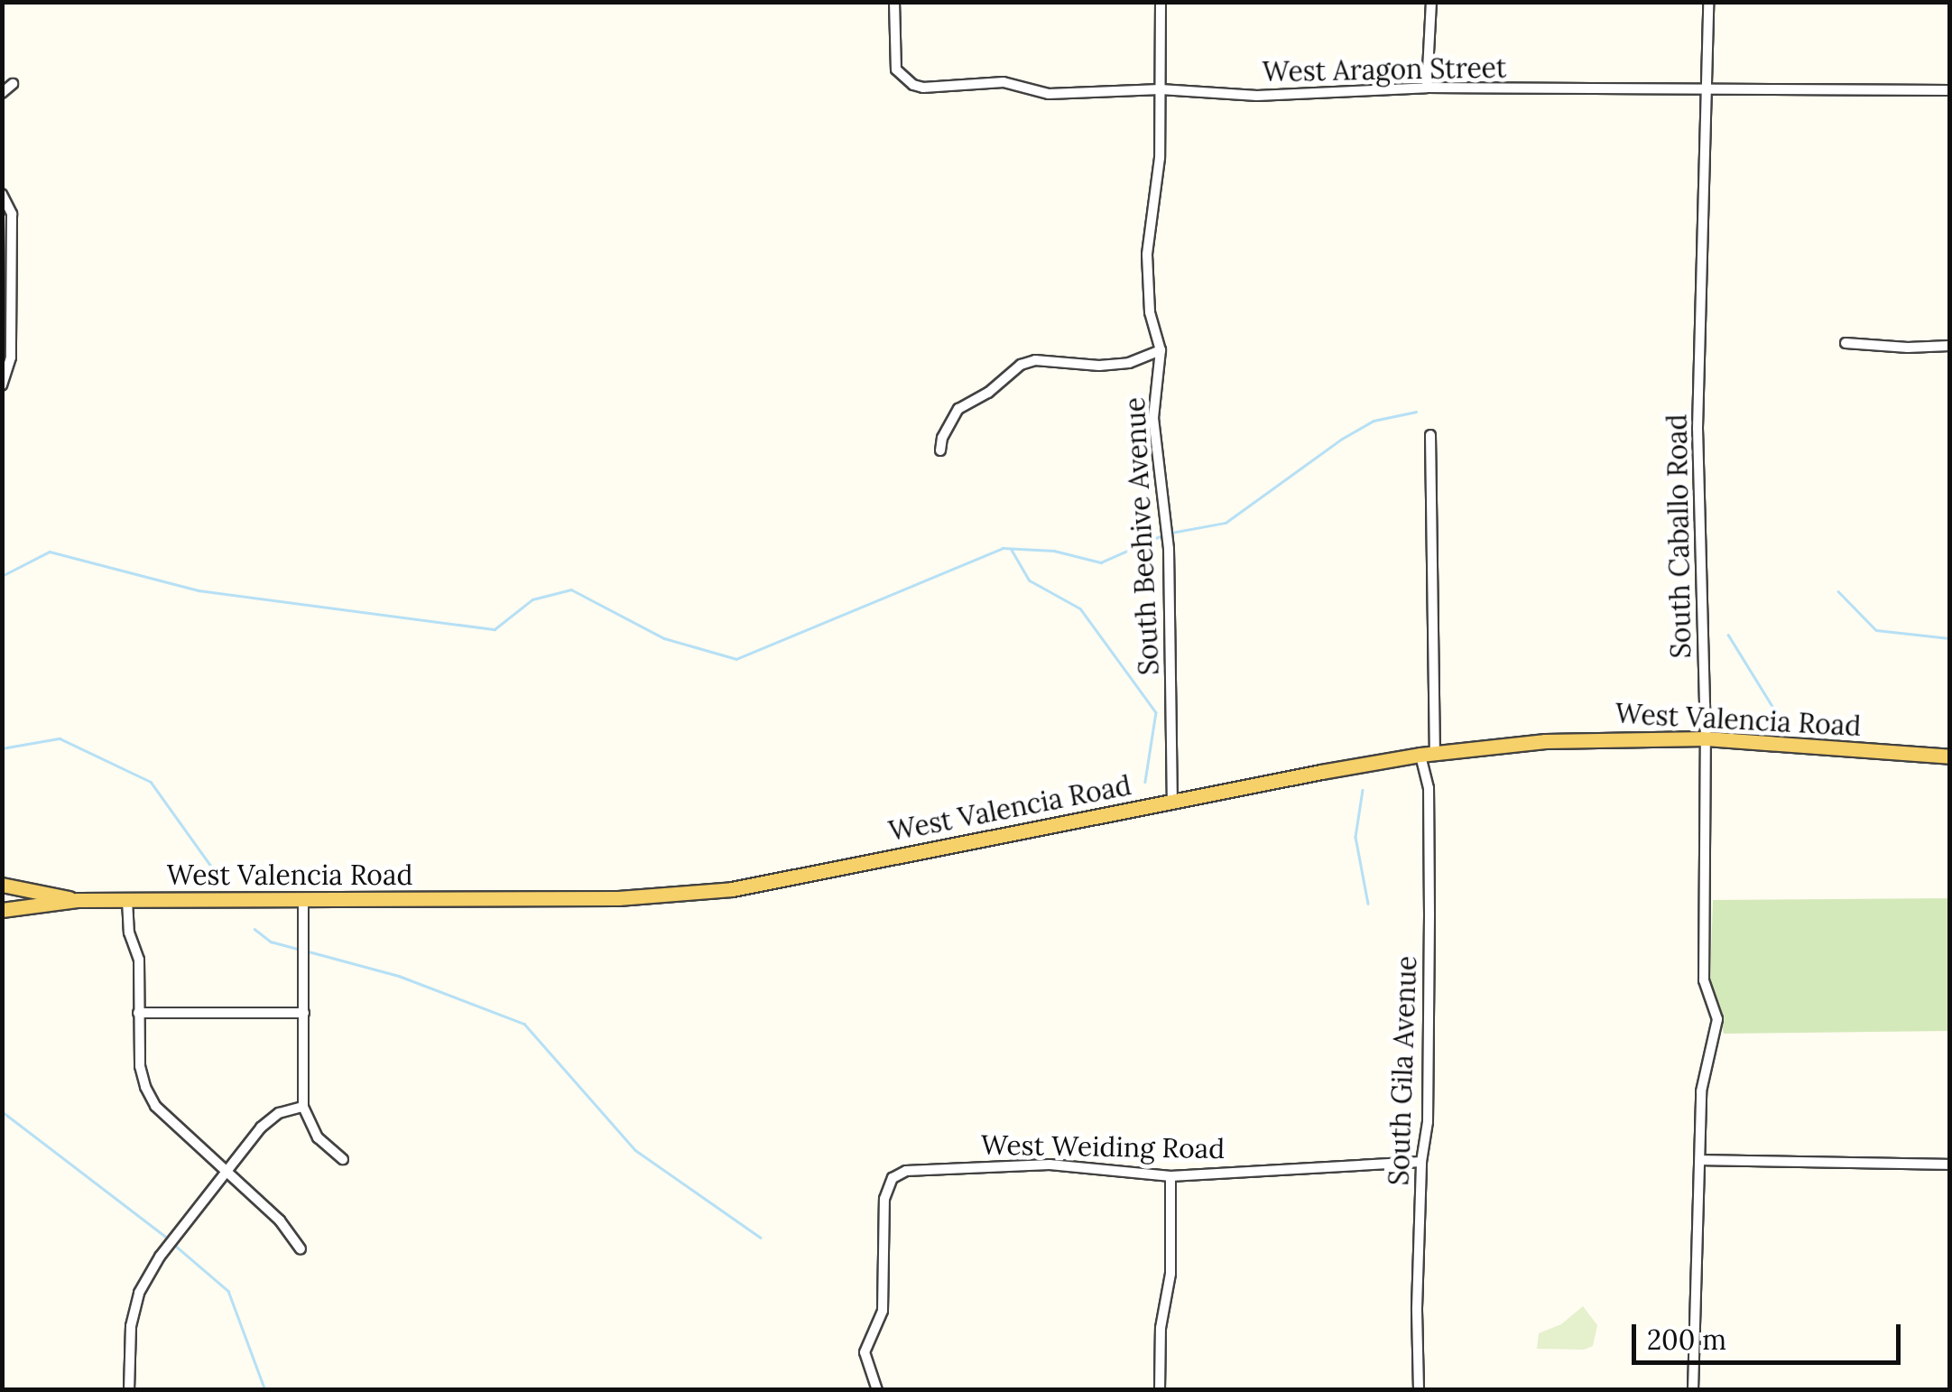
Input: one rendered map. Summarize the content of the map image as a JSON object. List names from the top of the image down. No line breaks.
{"streets":{"main road":["West Valencia Road"],"street":["West Aragon Street","South Beehive Avenue","South Caballo Road","South Gila Avenue","West Weiding Road"]},"crossings":[["West Aragon Street","South Beehive Avenue"],["West Aragon Street","South Caballo Road"],["South Beehive Avenue","West Valencia Road"],["South Caballo Road","West Valencia Road"],["West Valencia Road","South Gila Avenue"],["South Gila Avenue","West Weiding Road"]],"scale_bar":"200 m"}
